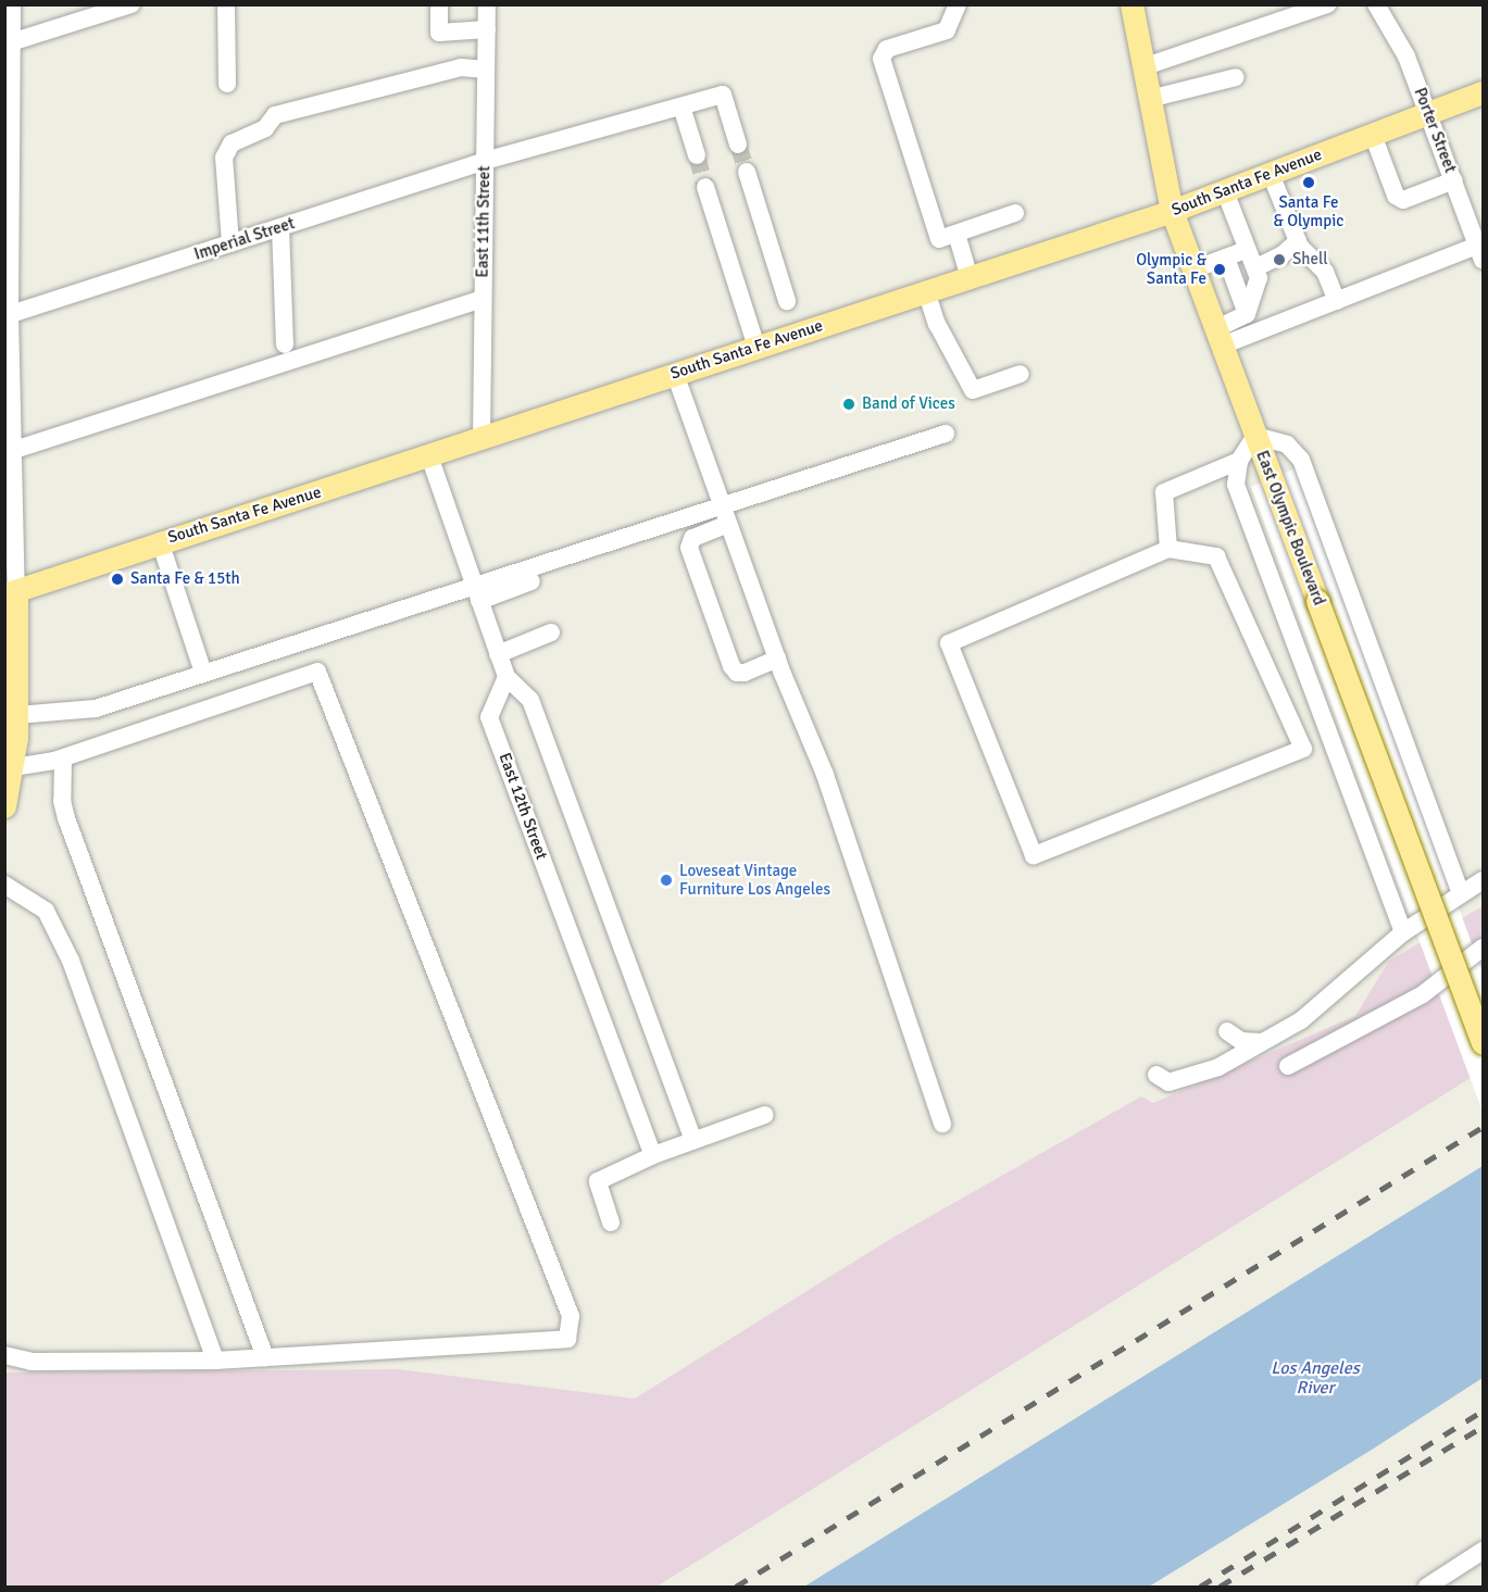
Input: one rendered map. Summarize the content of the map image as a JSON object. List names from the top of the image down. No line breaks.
{"streets":{"main road":["South Santa Fe Avenue","East Olympic Boulevard"],"street":["Porter Street","East 11th Street","Imperial Street","East 12th Street"]},"crossings":[["Porter Street","South Santa Fe Avenue"],["South Santa Fe Avenue","East 11th Street"],["South Santa Fe Avenue","East Olympic Boulevard"],["East 11th Street","Imperial Street"]],"water":["Los Angeles River"],"places":["Santa Fe & Olympic","Shell","Olympic & Santa Fe","Band of Vices","Santa Fe & 15th","Loveseat Vintage Furniture Los Angeles"]}
